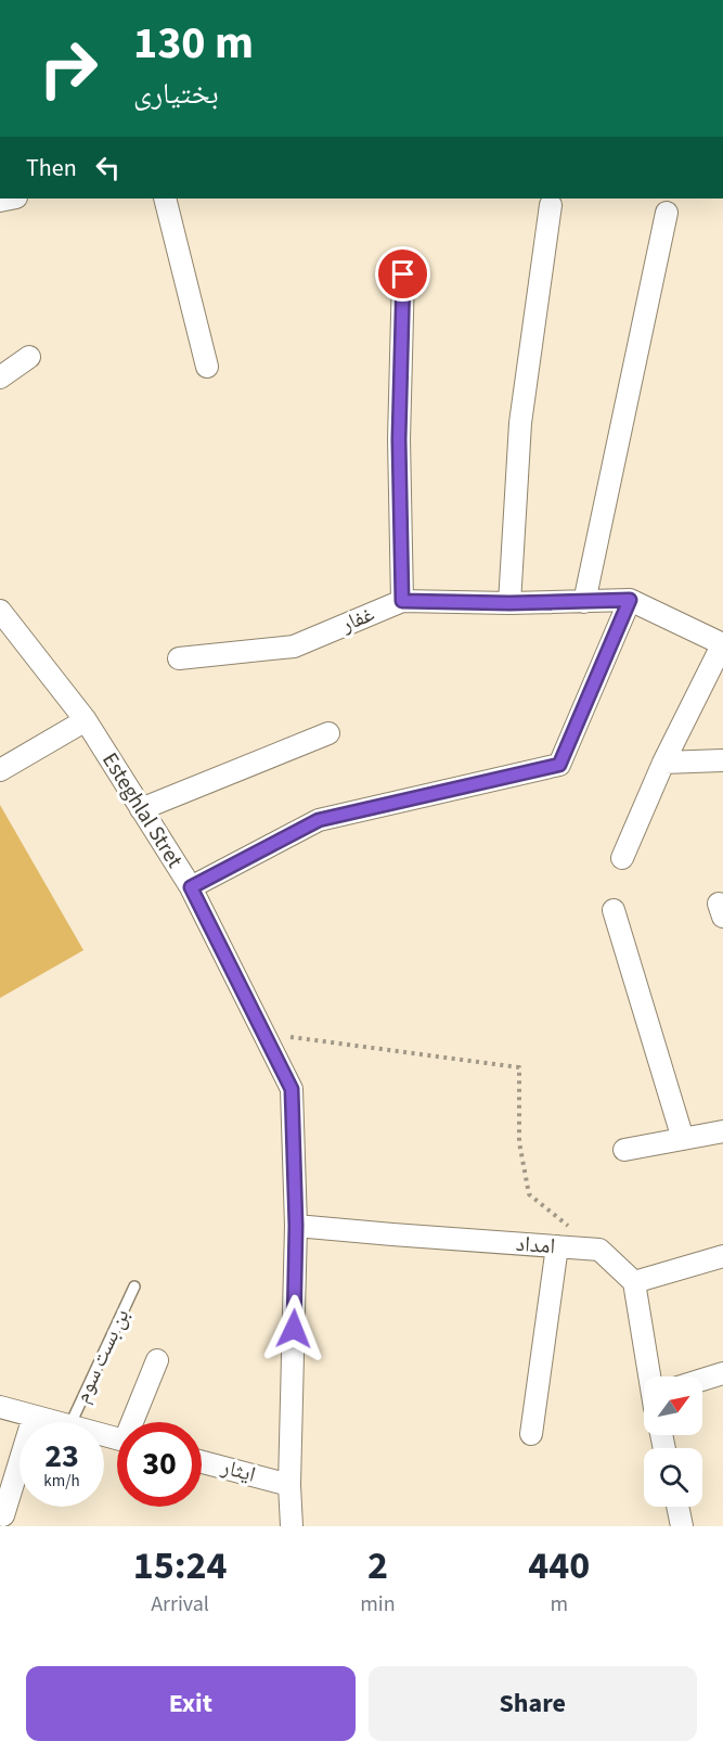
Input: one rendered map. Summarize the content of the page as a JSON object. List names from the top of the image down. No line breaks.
{"streets":{"street":["غفار","Esteghlal Stret","امداد","ایثار"],"lane":["بن بست سوم"]},"crossings":[["Esteghlal Stret","امداد"],["Esteghlal Stret","ایثار"]],"north":"top right","page":{"turn":["130 m","بختیاری"],"then":"Then","speed":"23 km/h","limit":"30","eta":["15:24","Arrival","2","min","440","m"],"buttons":["Exit","Share"]}}
